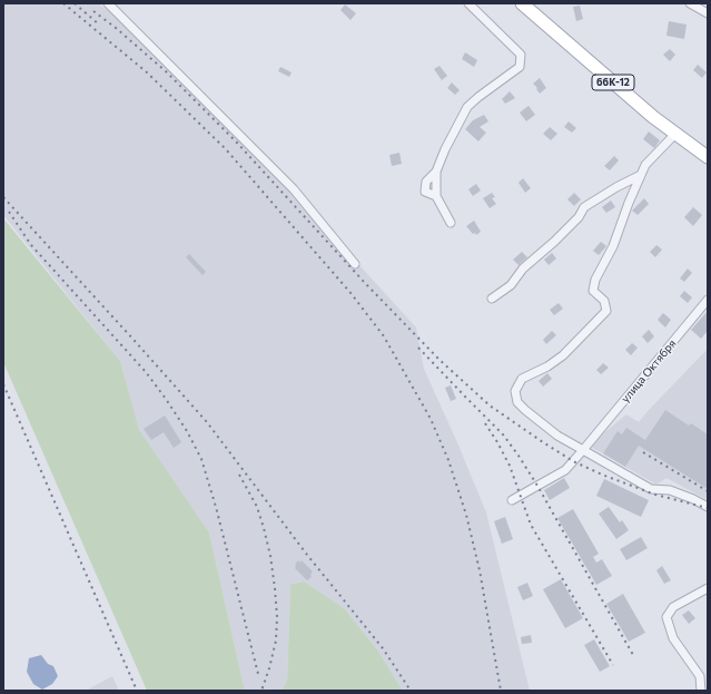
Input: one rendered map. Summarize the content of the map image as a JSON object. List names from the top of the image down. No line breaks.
{"streets":{"main road":["66К-12"],"street":["улица Октября"]}}
